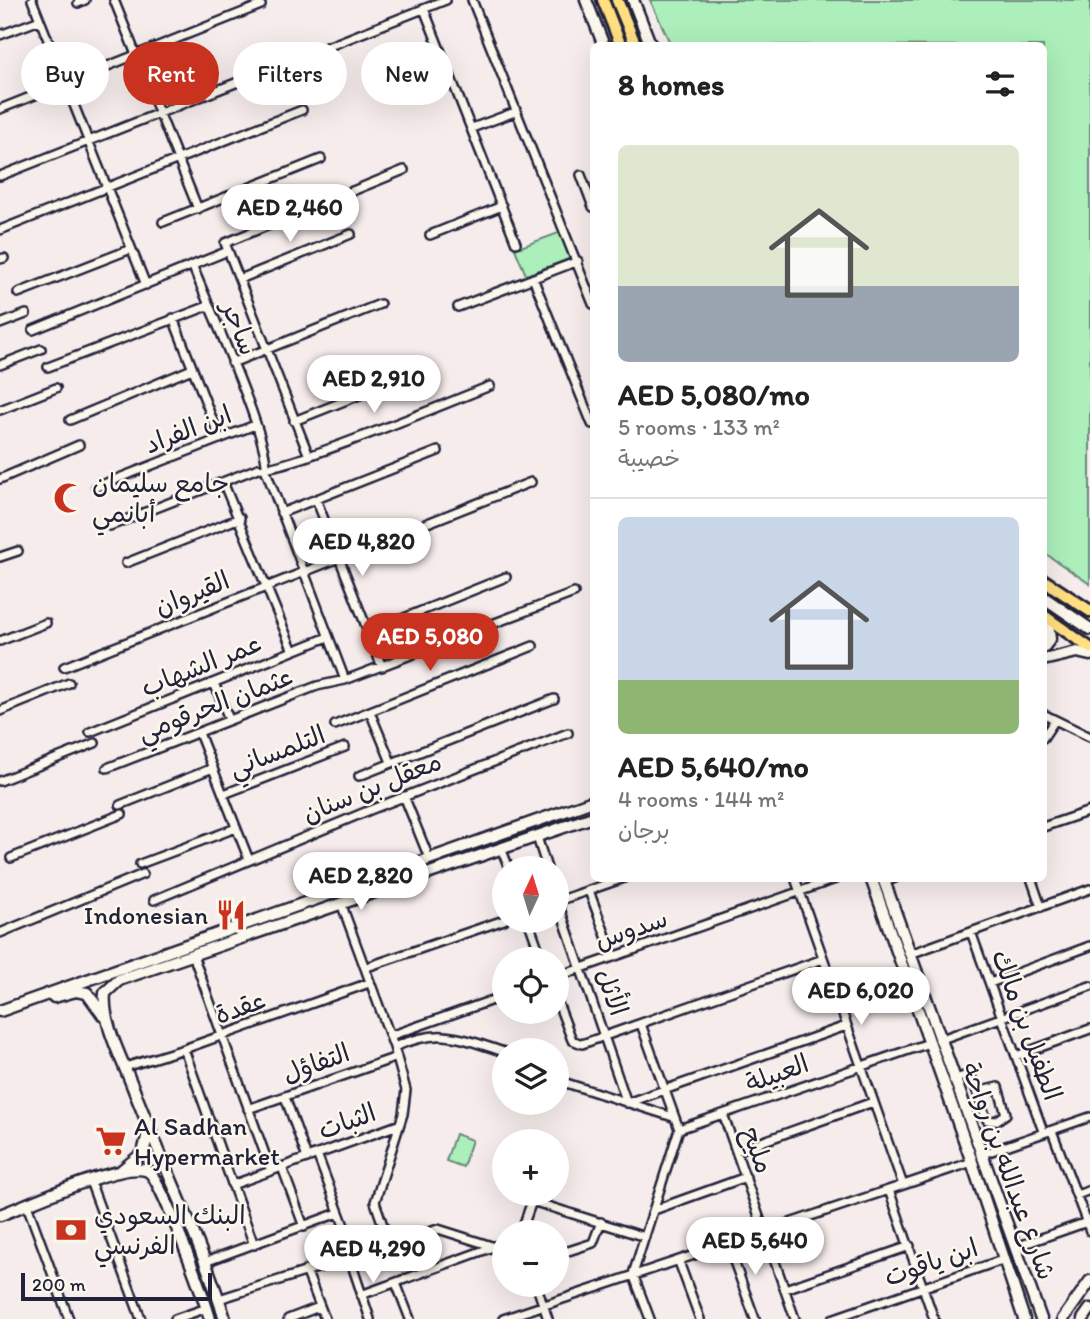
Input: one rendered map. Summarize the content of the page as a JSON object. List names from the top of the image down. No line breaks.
{"streets":{"street":["ساجر","ابن الفراد","القيروان","عمر الشهاب","عثمان الحرقومي","التلمساني","معقل بن سنان","سدوس","الأثل","عقدة","الطفيل بن مالك","التفاؤل","العبيلة","الثبات","مليح","شارع عبدالله بن رواحة","ابن ياقوت"]},"crossings":[["ساجر","ابن الفراد"],["ساجر","القيروان"],["ساجر","عمر الشهاب"],["ساجر","عثمان الحرقومي"],["سدوس","الأثل"],["الطفيل بن مالك","العبيلة"],["الطفيل بن مالك","ابن ياقوت"],["العبيلة","مليح"],["العبيلة","شارع عبدالله بن رواحة"],["شارع عبدالله بن رواحة","ابن ياقوت"]],"places":{"mosque":["جامع سليمان أبانمي"],"restaurant":["Indonesian"],"supermarket":["Al Sadhan Hypermarket"],"bank":["البنك السعودي الفرنسي"]},"scale_bar":"200 m","north":"top","page":{"chip":["Buy","Rent","Filters","New"],"heading":"8 homes","list":[{"name":"AED 5,080/mo","note":"5 rooms · 133 m² · خصيبة"},{"name":"AED 5,640/mo","note":"4 rooms · 144 m² · برجان"}],"price":["AED 2,460","AED 2,910","AED 4,820","AED 5,080","AED 2,820","AED 6,020","AED 5,640","AED 4,290"],"map_buttons":["+","−"],"scale":"200 m"}}
